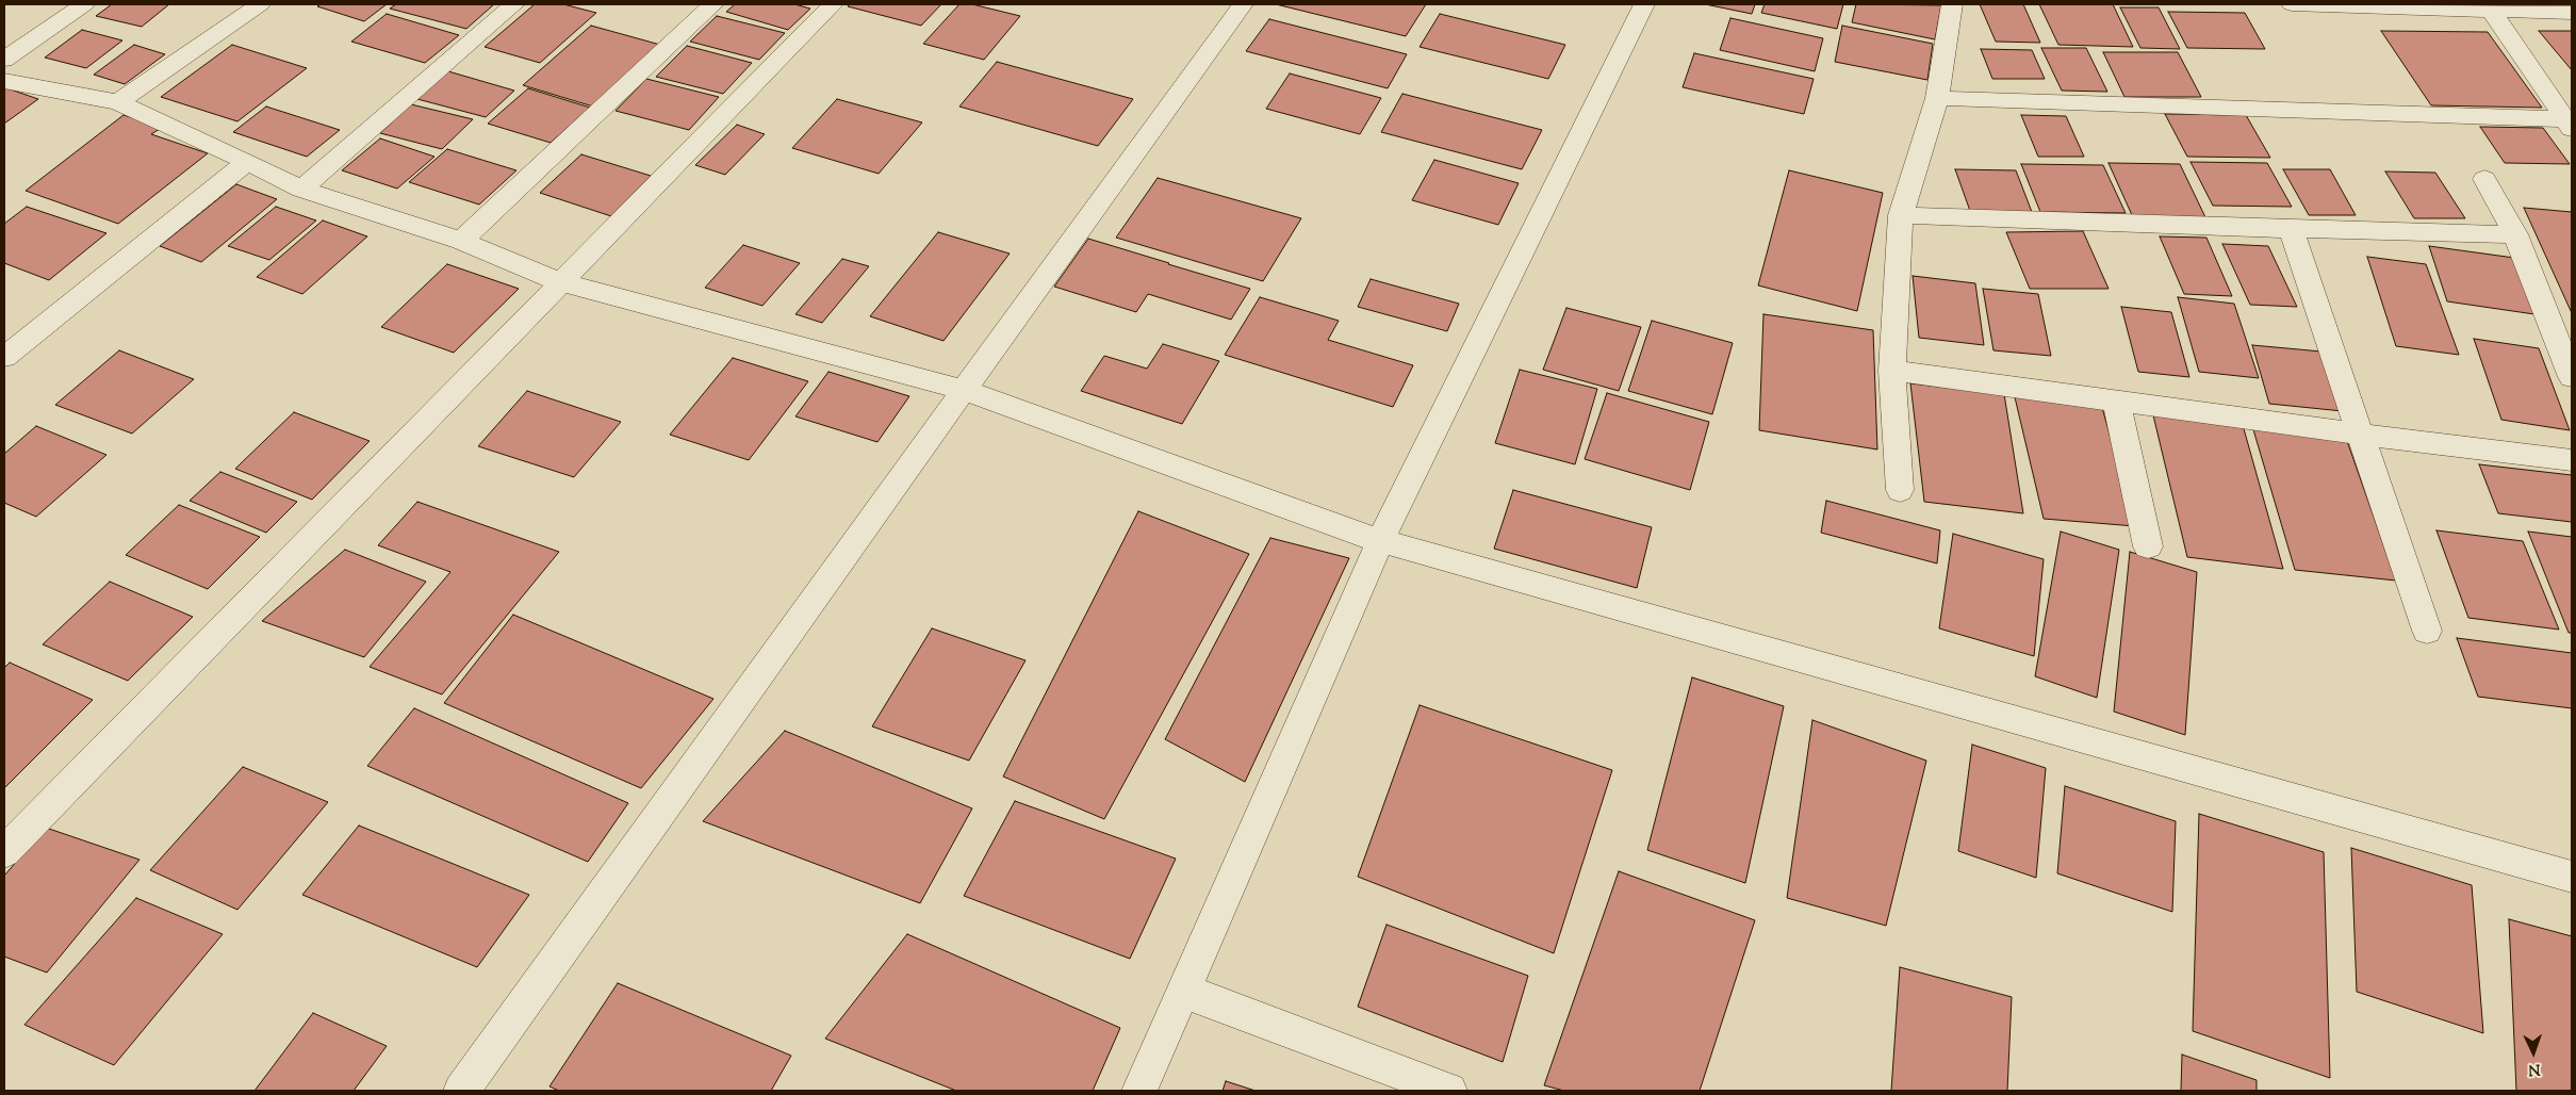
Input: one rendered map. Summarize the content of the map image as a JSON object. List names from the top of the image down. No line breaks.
{"north":"bottom"}
